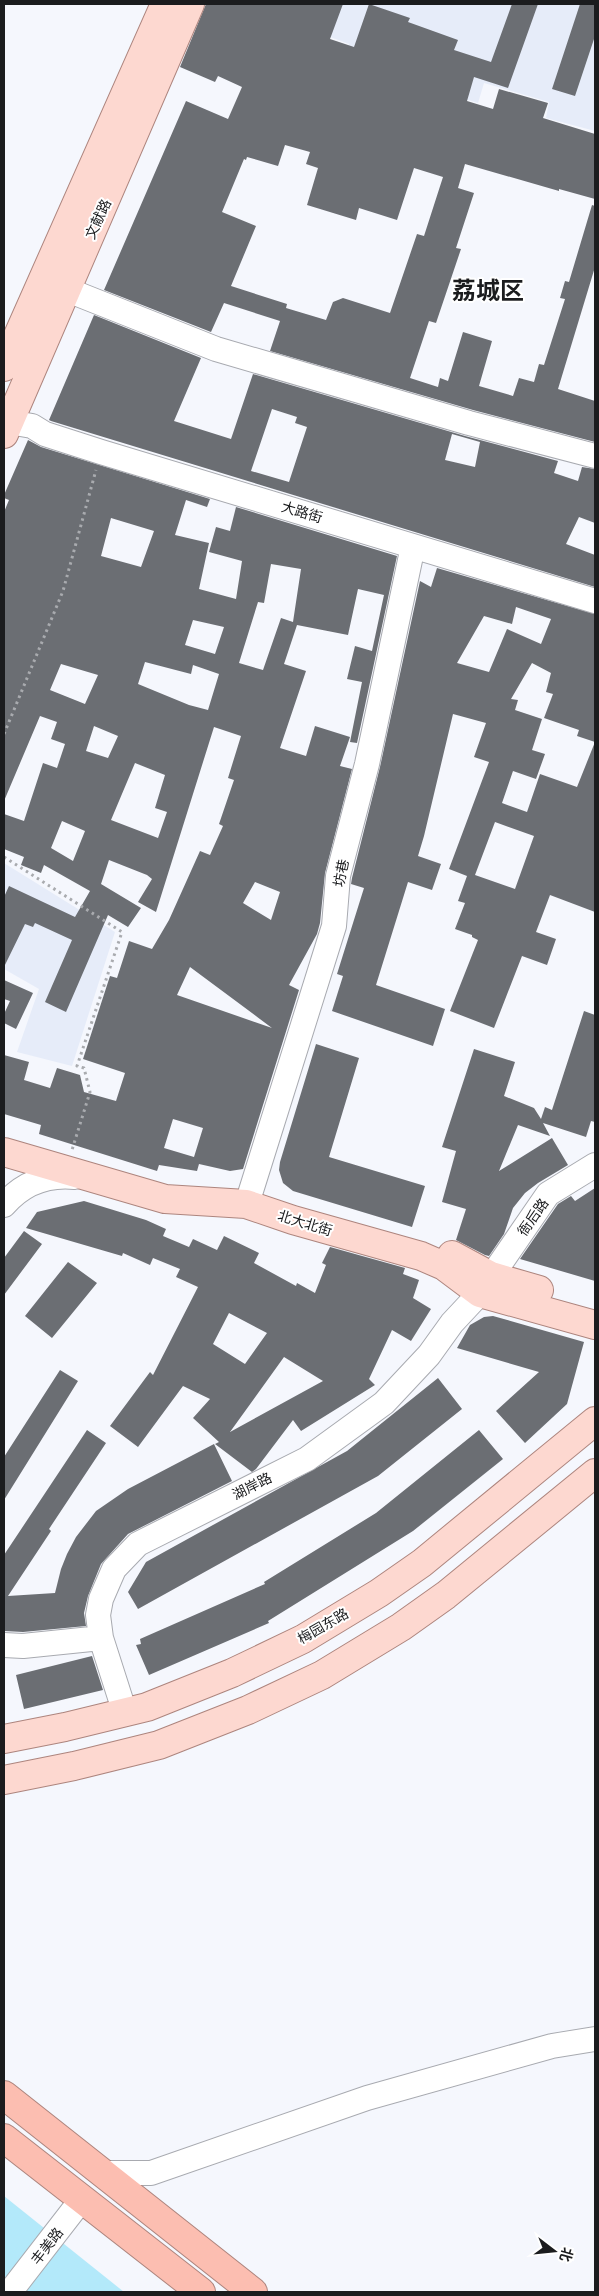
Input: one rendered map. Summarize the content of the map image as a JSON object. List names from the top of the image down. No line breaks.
{"streets":{"main road":["文献路","北大北街","梅园东路"],"street":["大路街","坊巷","衙后路","湖岸路","丰美路"]},"crossings":[["文献路","大路街"],["大路街","坊巷"],["坊巷","北大北街"],["衙后路","北大北街"],["衙后路","湖岸路"],["北大北街","湖岸路"],["湖岸路","梅园东路"]],"districts":["荔城区"],"north":"right"}
